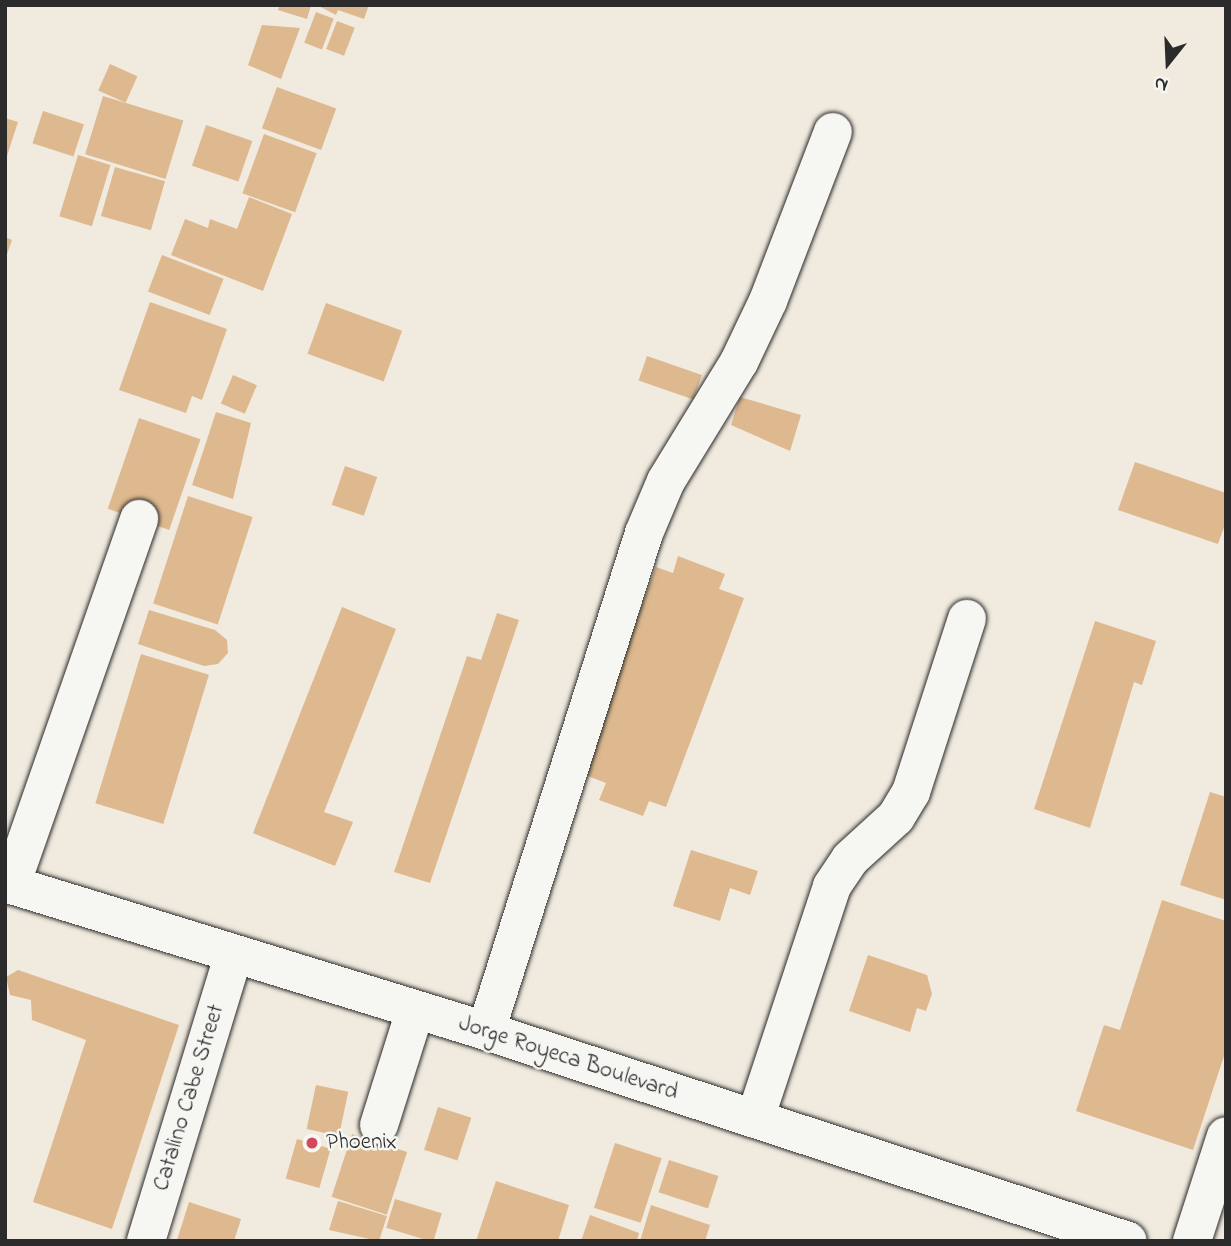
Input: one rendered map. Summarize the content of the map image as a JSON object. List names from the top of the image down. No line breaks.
{"streets":{"street":["Jorge Royeca Boulevard","Catalino Cabe Street"]},"crossings":[["Jorge Royeca Boulevard","Catalino Cabe Street"]],"places":["Phoenix"],"north":"bottom"}
